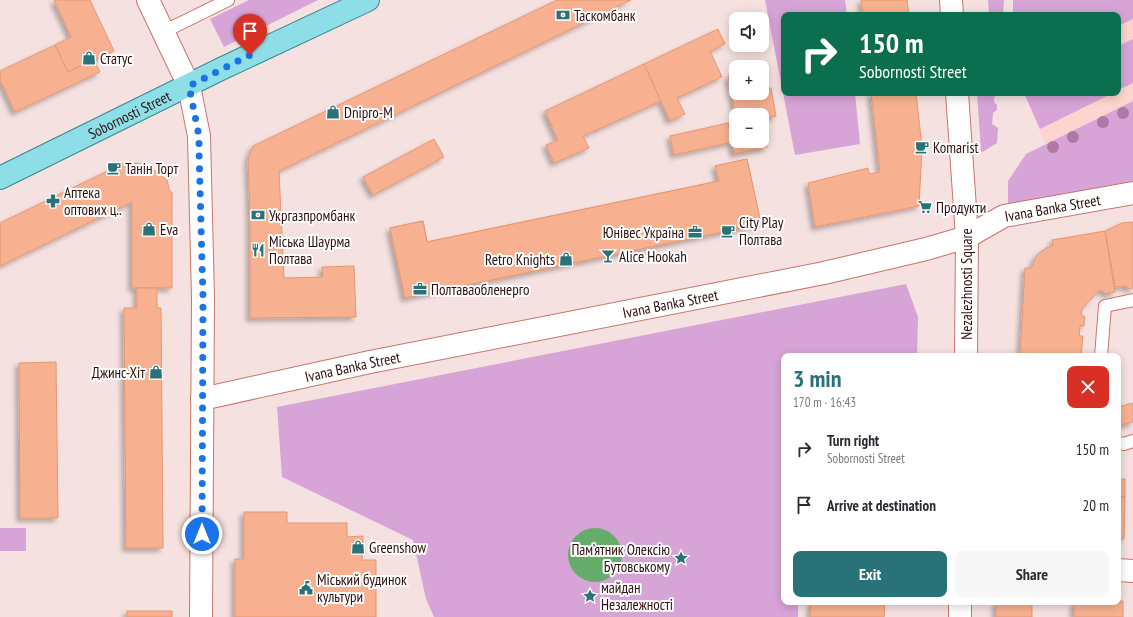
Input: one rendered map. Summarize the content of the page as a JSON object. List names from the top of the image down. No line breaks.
{"streets":{"main road":["Sobornosti Street"],"street":["Ivana Banka Street","Nezalezhnosti Square"]},"crossings":[["Ivana Banka Street","Nezalezhnosti Square"]],"places":{"bank":["Таскомбанк","Укргазпромбанк"],"shop":["Статус","Dnipro-M","Eva","Retro Knights","Джинс-Хіт","Greenshow"],"cafe":["Komarist","Танін Торт","City Play Полтава"],"pharmacy":["Аптека оптових ц.."],"supermarket":["Продукти"],"office":["Юнівес Україна","Полтаваобленерго"],"restaurant":["Міська Шаурма Полтава"],"bar":["Alice Hookah"],"place":["Пам’ятник Олексію Бутовському","майдан Незалежності"],"public building":["Міський будинок культури"]},"page":{"map_buttons":["+","−"],"turn":["150 m","Sobornosti Street"],"heading":["3 min","170 m · 16:43"],"list":[{"name":"Turn right","note":"Sobornosti Street","value":"150 m"},{"name":"Arrive at destination","value":"20 m"}],"buttons":["Exit","Share"]}}
